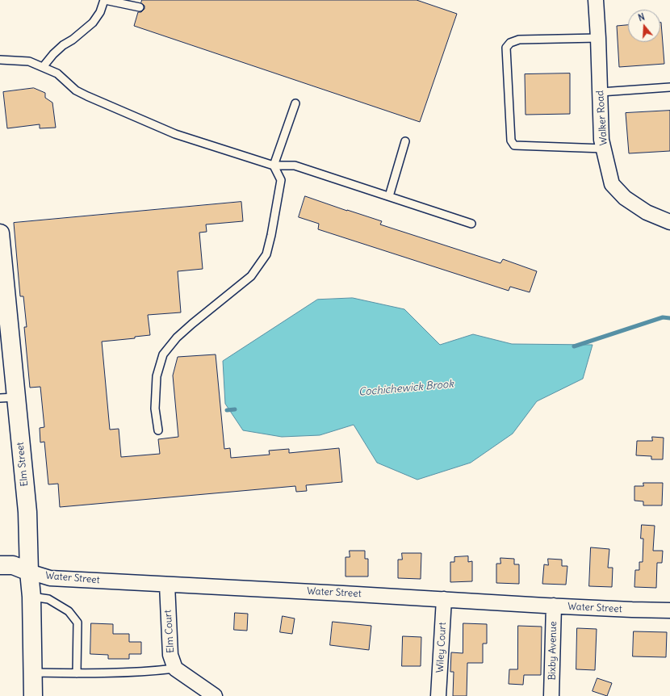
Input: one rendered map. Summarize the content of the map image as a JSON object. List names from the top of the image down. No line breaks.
{"streets":{"street":["Walker Road","Elm Street","Water Street","Elm Court","Wiley Court","Bixby Avenue"]},"crossings":[["Elm Street","Water Street"],["Water Street","Elm Court"],["Water Street","Wiley Court"],["Water Street","Bixby Avenue"]],"water":["Cochichewick Brook"],"north":"top"}
